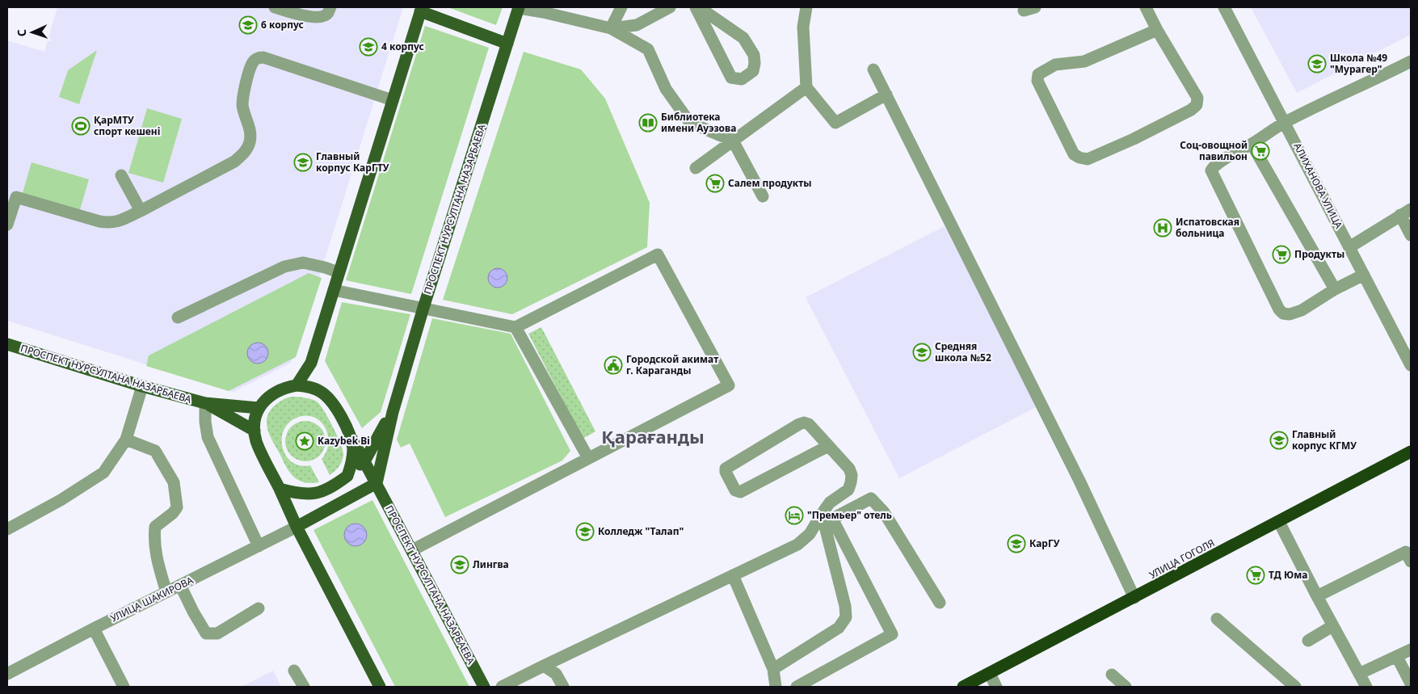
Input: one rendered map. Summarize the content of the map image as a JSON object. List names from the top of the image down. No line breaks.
{"streets":{"highway":["УЛИЦА ГОГОЛЯ"],"main road":["ПРОСПЕКТ НУРСУЛТАНА НАЗАРБАЕВА"],"street":["АЛИХАНОВА УЛИЦА","УЛИЦА ШАКИРОВА"]},"districts":["Қарағанды"],"places":{"school or university":["6 корпус","4 корпус","Школа №49 \"Мурагер\"","Главный корпус КарГТУ","Средняя школа №52","Главный корпус КГМУ","Колледж \"Талап\"","КарГУ","Лингва"],"library":["Библиотека имени Ауэзова"],"sports":["ҚарМТУ спорт кешені"],"supermarket":["Соц-овощной павильон","Салем продукты","Продукты","ТД Юма"],"hospital":["Испатовская больница"],"public building":["Городской акимат г. Караганды"],"place":["Kazybek Bi"],"hotel":["\"Премьер\" отель"]},"north":"left"}
